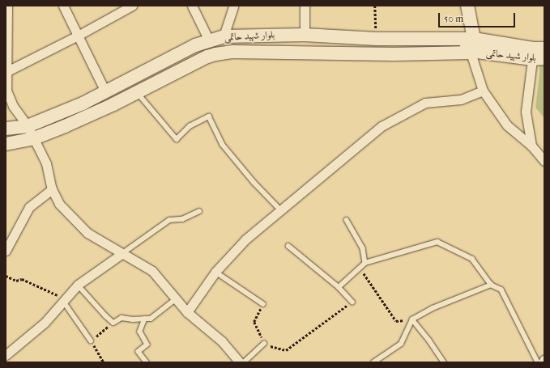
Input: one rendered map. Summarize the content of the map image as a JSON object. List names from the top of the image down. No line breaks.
{"streets":{"main road":["بلوار شهید حاتمی"]},"scale_bar":"50 m"}
